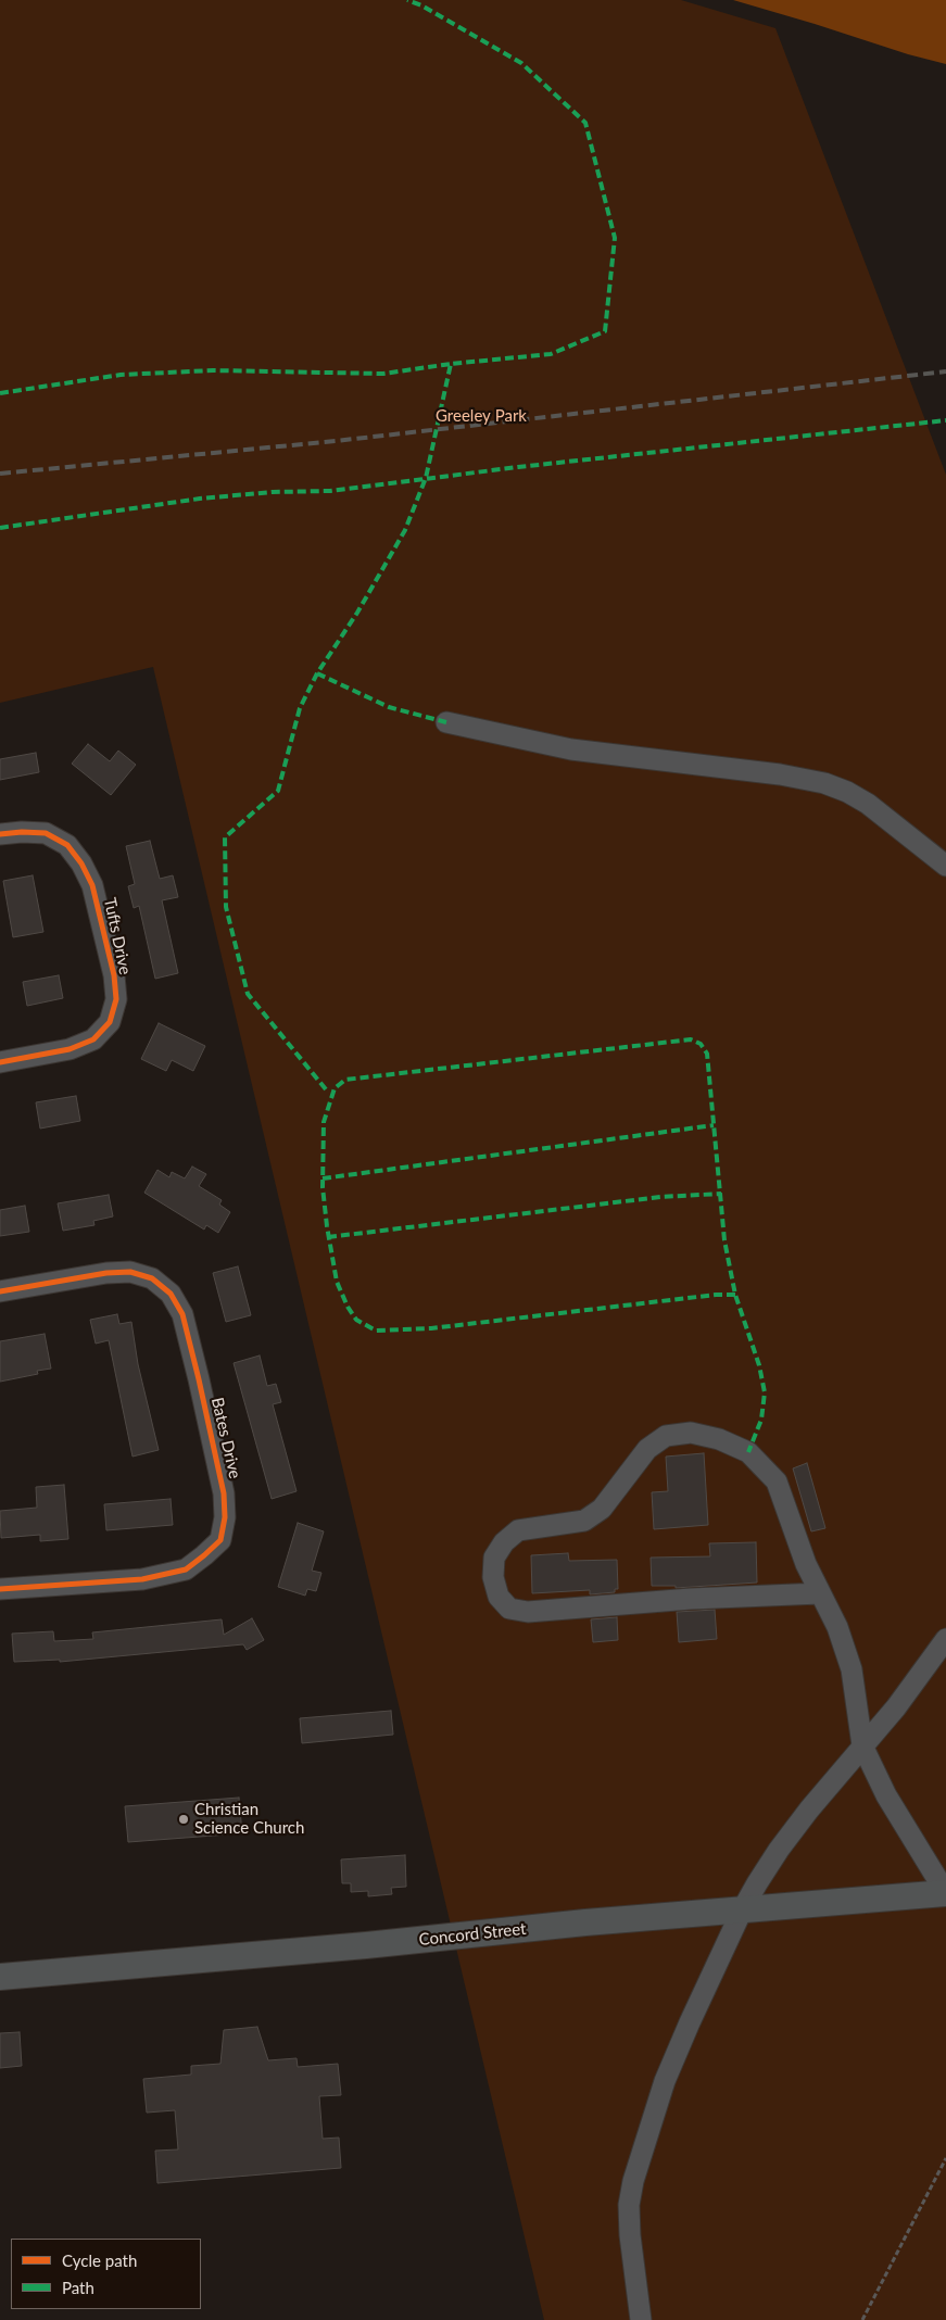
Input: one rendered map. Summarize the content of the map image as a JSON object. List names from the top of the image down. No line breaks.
{"streets":{"main road":["Concord Street"],"street":["Tufts Drive","Bates Drive"]},"parks":["Greeley Park"],"places":["Christian Science Church"],"legend":["Cycle path","Path"]}
